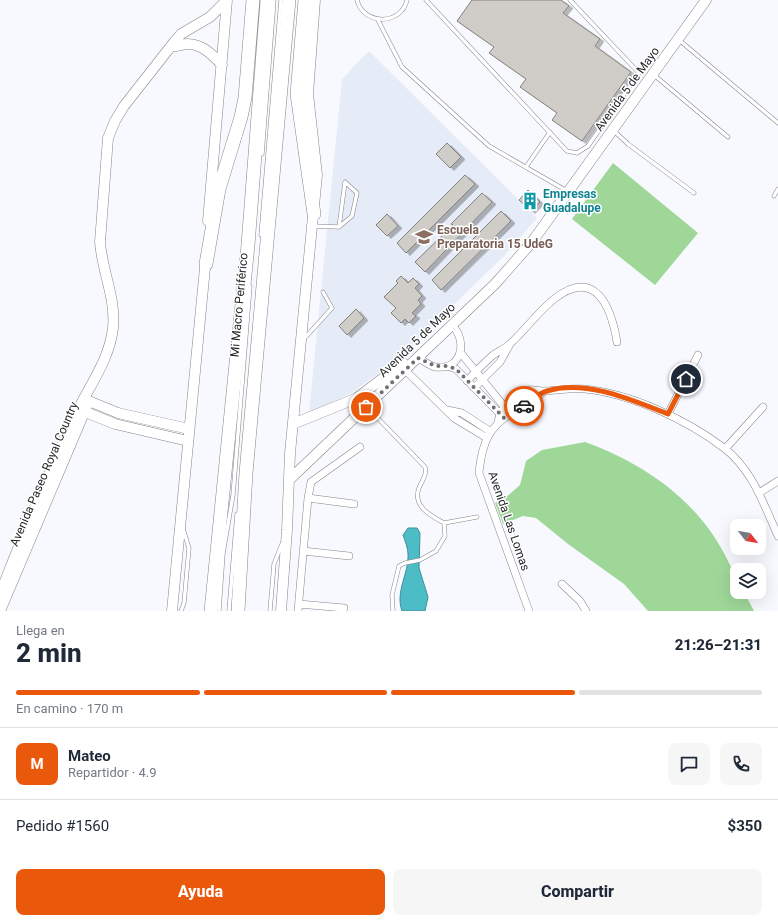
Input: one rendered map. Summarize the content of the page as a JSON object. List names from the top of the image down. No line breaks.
{"streets":{"main road":["Avenida 5 de Mayo","Avenida Paseo Royal Country"],"street":["Avenida Las Lomas"],"lane":["Mi Macro Periférico"]},"places":{"building":["Empresas Guadalupe"],"school or university":["Escuela Preparatoria 15 UdeG"]},"north":"bottom right","page":{"heading":["2 min","Llega en","21:26–21:31"],"panel":["Mateo","Repartidor · 4.9","Pedido #1560","$350"],"bar":"En camino · 170 m","round":"M","buttons":["Ayuda","Compartir"]}}
